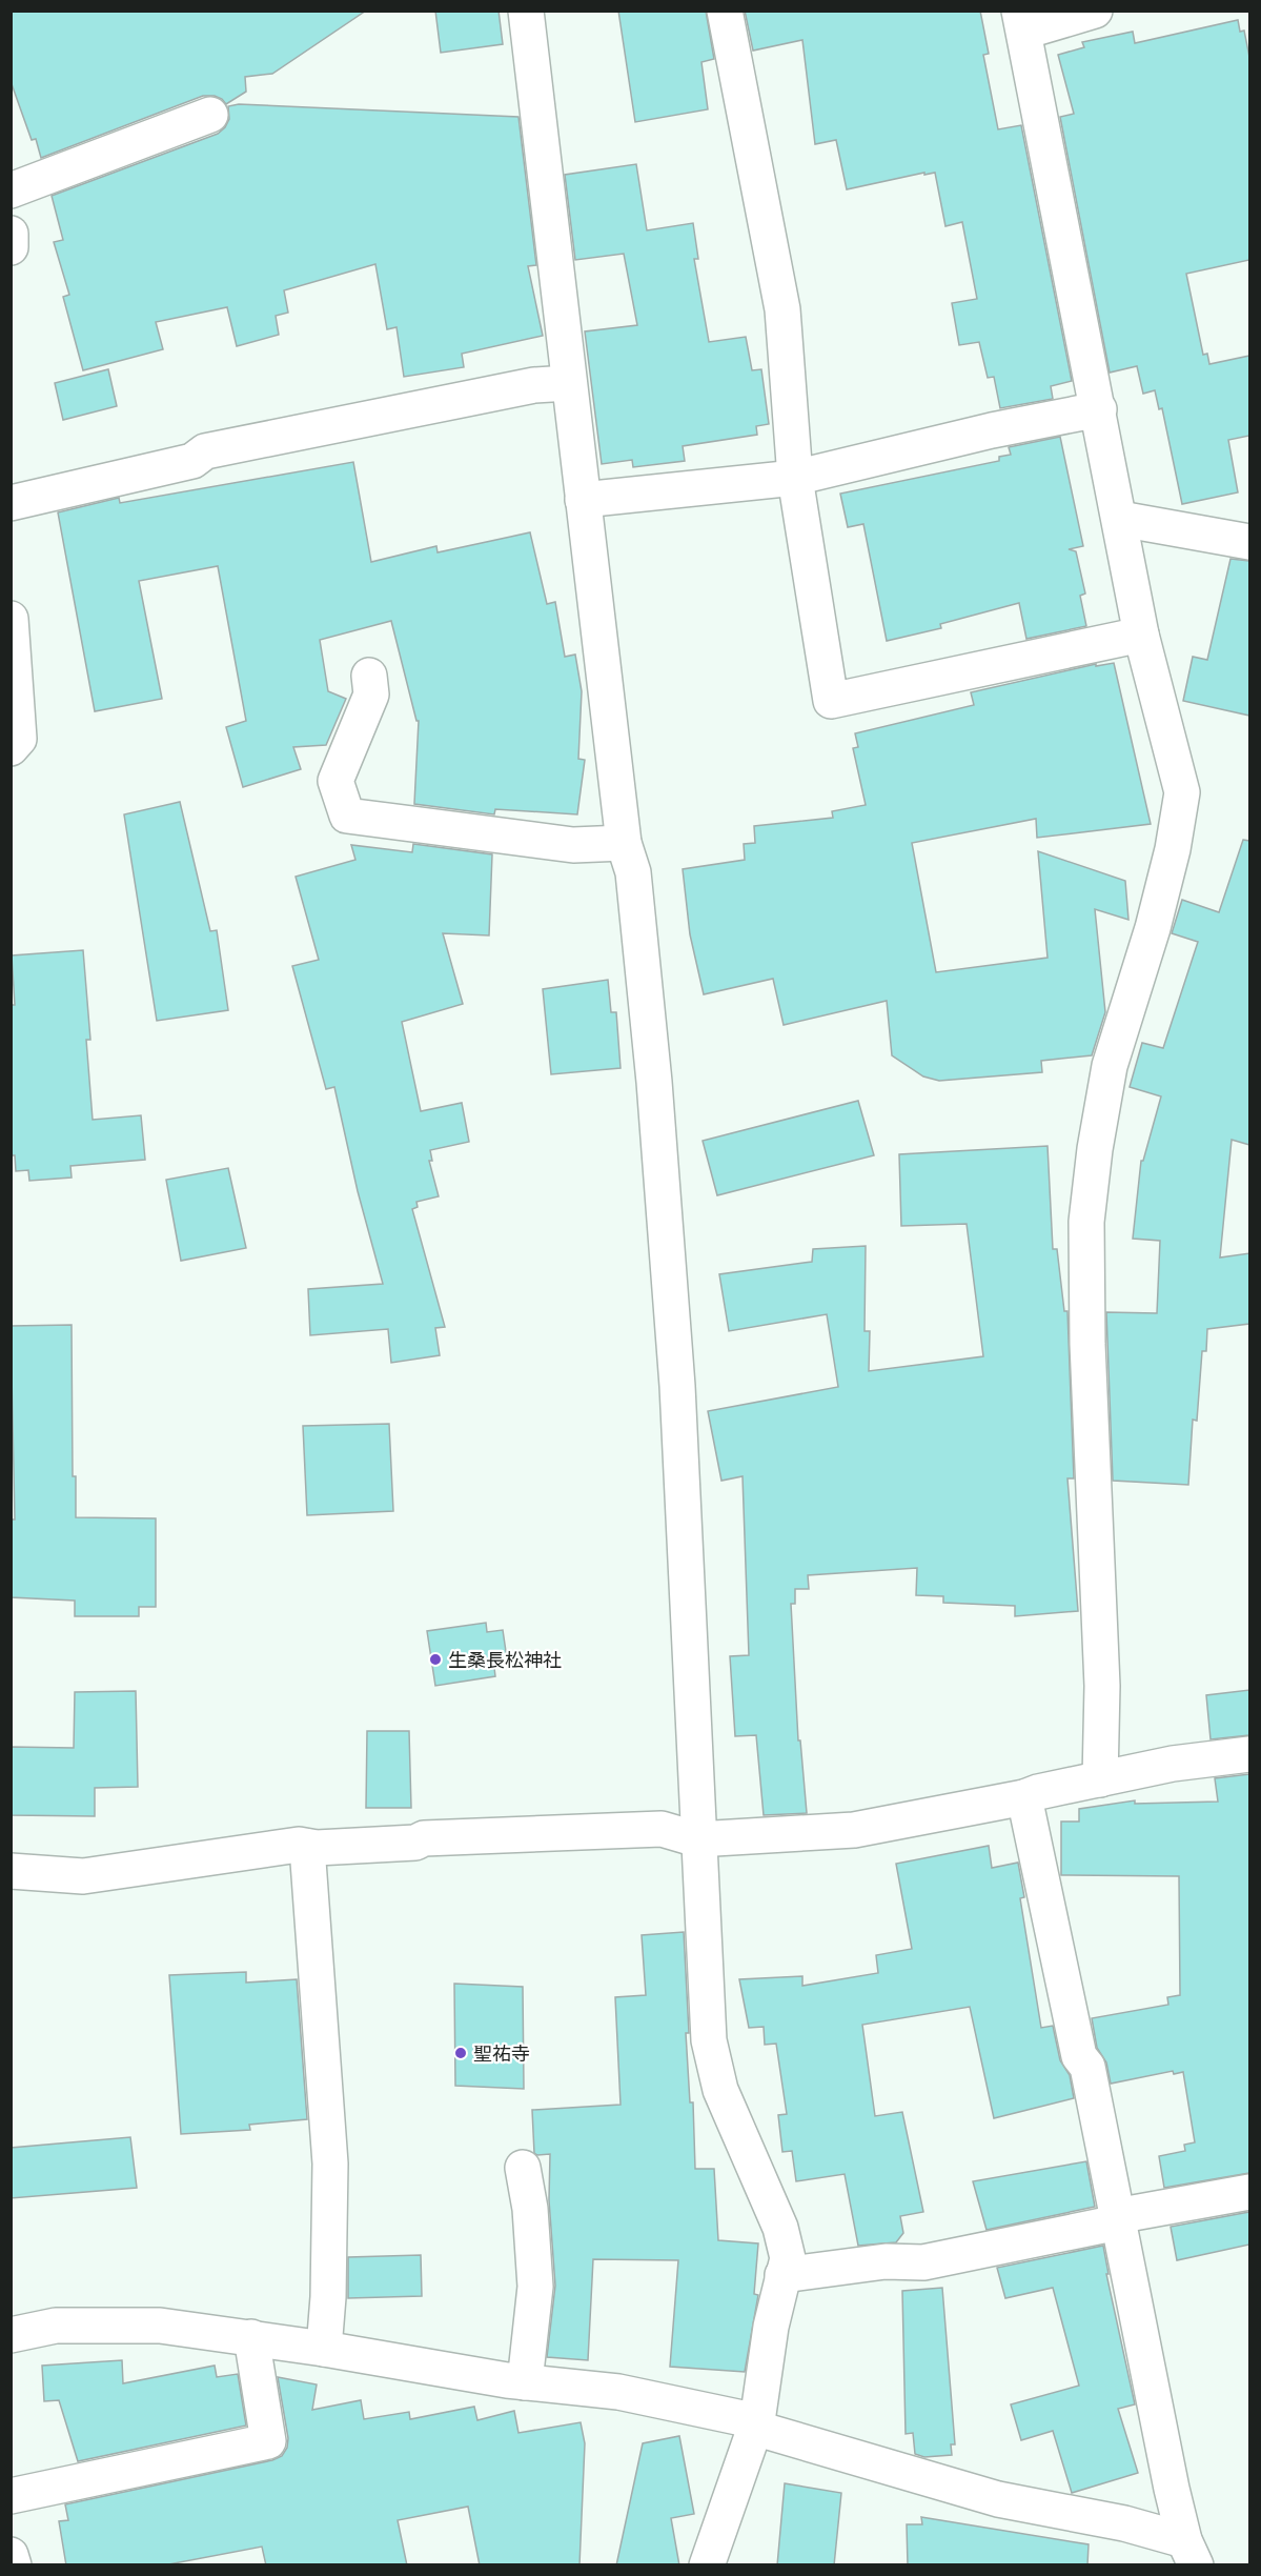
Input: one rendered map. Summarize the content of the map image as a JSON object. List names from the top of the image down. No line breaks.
{"places":["生桑長松神社","聖祐寺"]}
